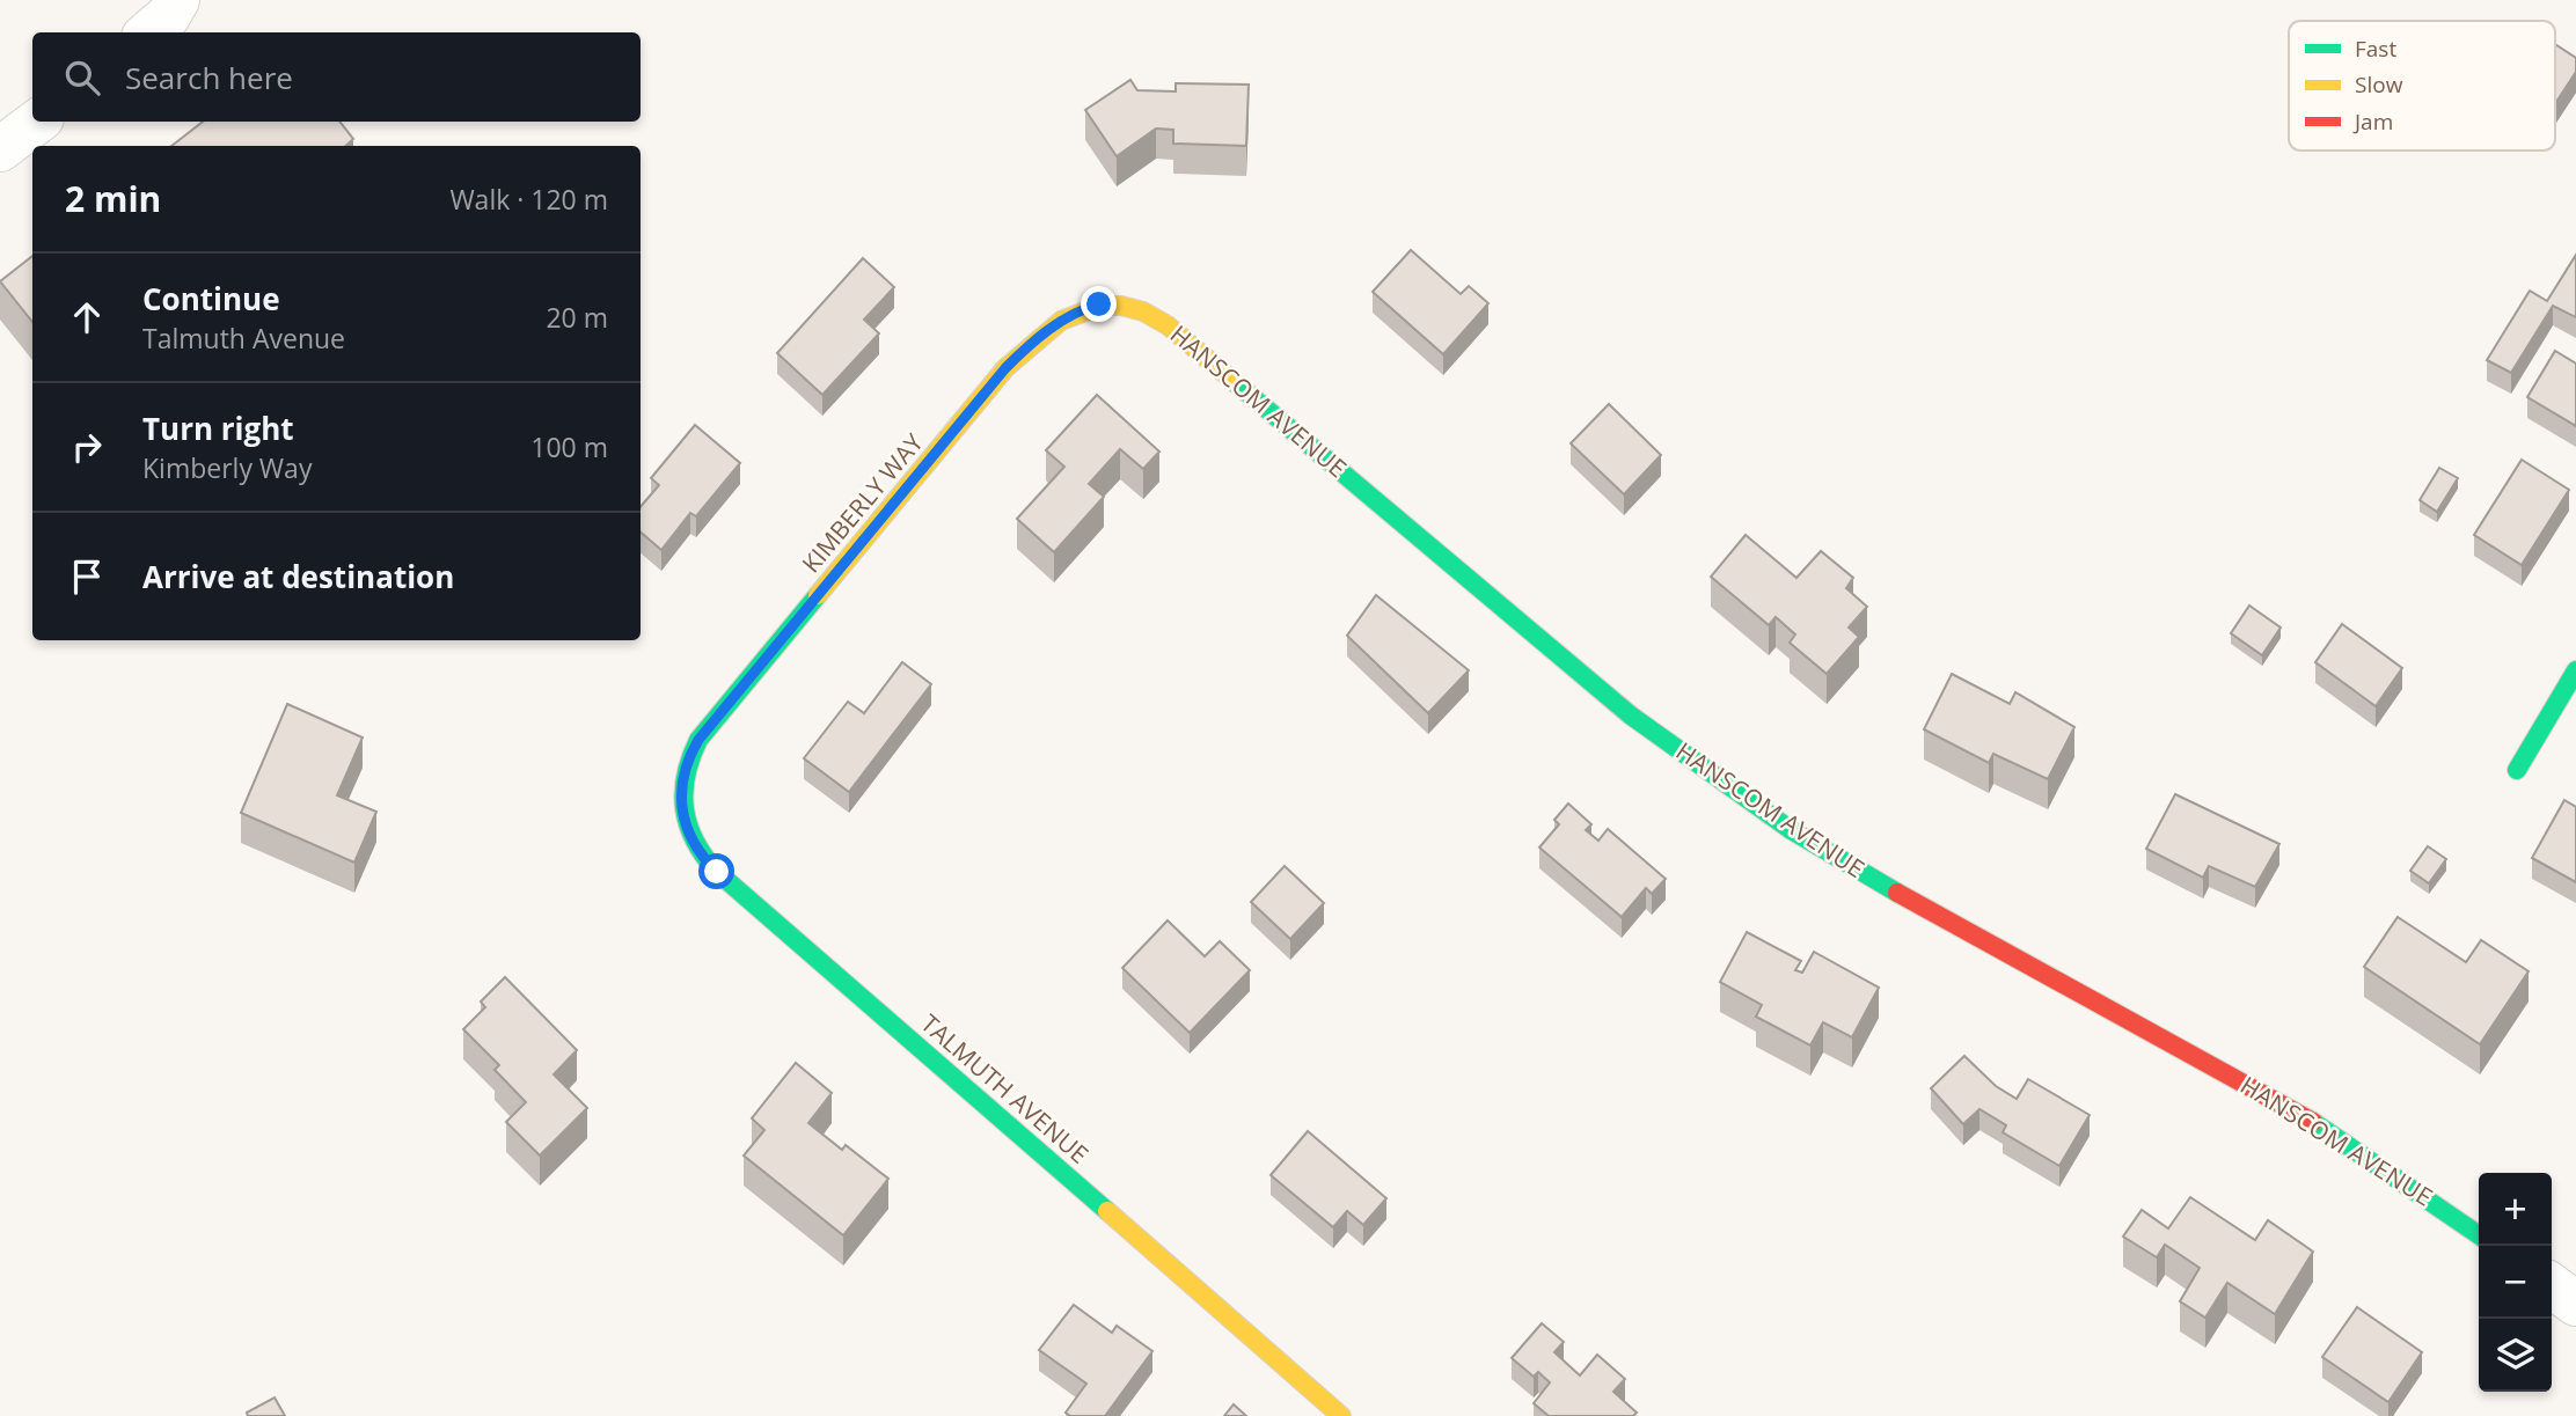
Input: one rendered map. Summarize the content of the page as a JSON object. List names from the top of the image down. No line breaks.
{"streets":{"street":["HANSCOM AVENUE","KIMBERLY WAY","TALMUTH AVENUE"]},"crossings":[["HANSCOM AVENUE","KIMBERLY WAY"],["KIMBERLY WAY","TALMUTH AVENUE"]],"legend":["Fast","Slow","Jam"],"page":{"search":"Search here","heading":["2 min","Walk · 120 m"],"list":[["Continue","Talmuth Avenue","20 m"],["Turn right","Kimberly Way","100 m"],"Arrive at destination"],"map_buttons":["+","−"]}}
